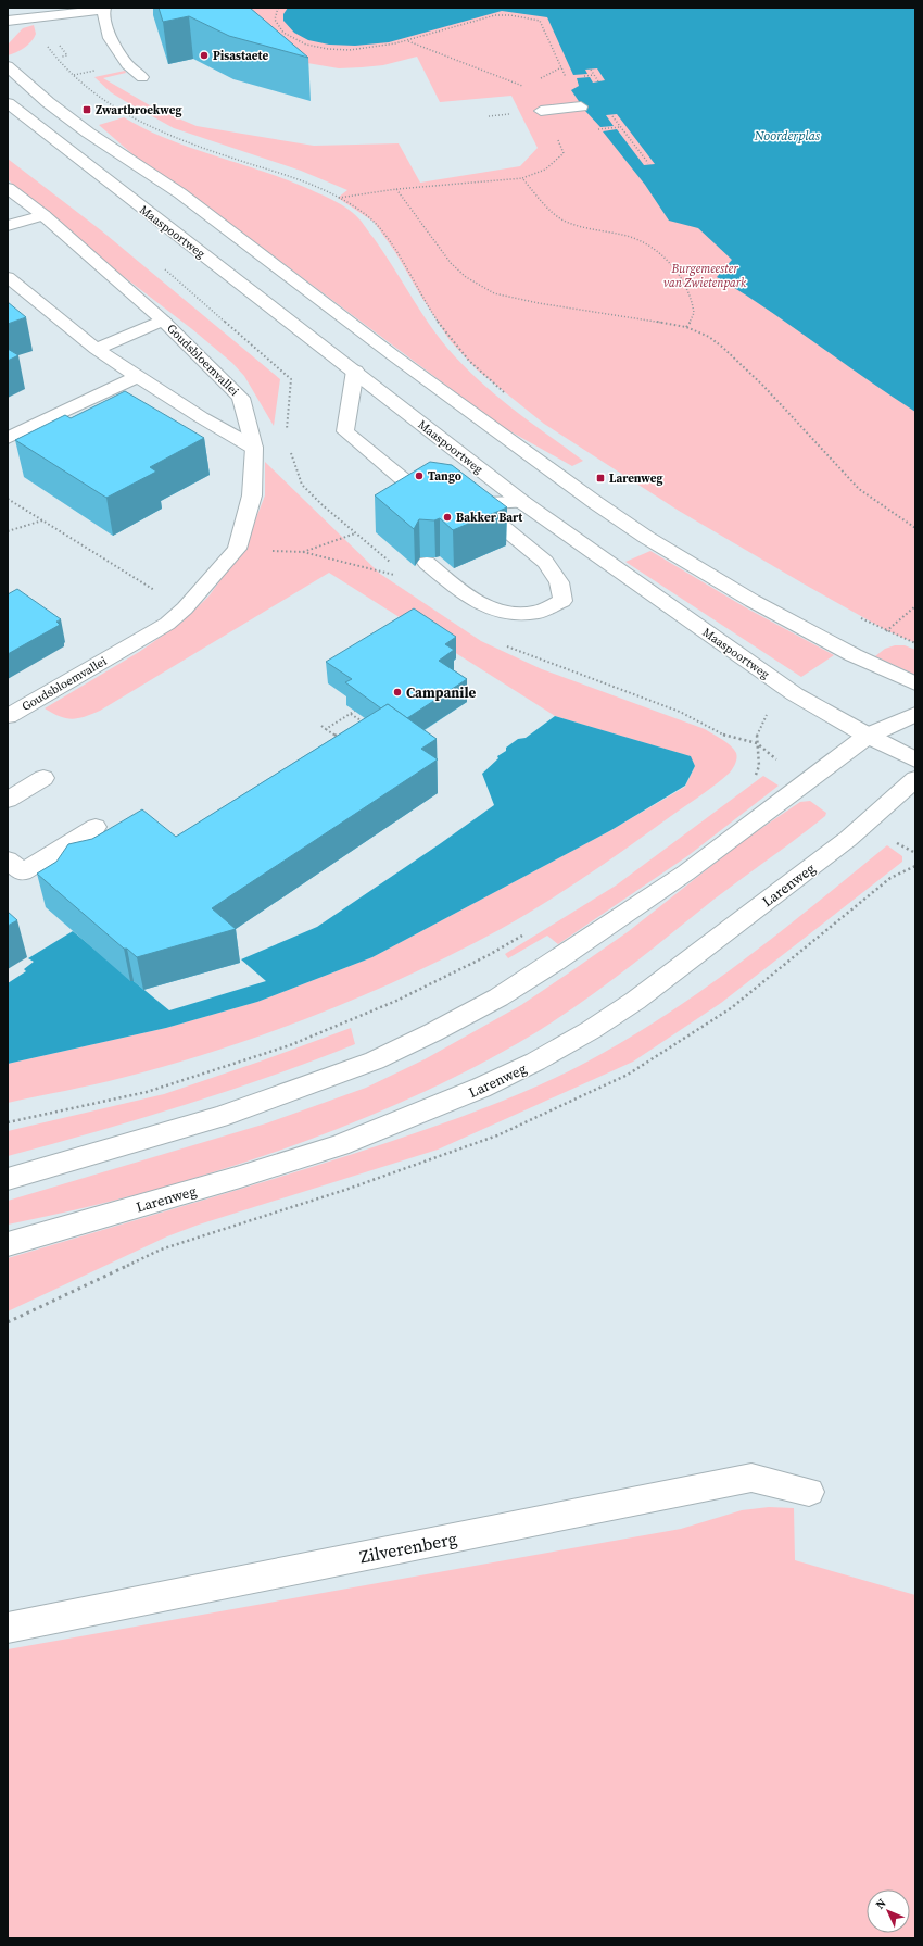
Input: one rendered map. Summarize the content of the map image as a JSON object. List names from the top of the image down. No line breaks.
{"streets":{"street":["Maaspoortweg","Goudsbloemvallei","Larenweg","Zilverenberg"]},"water":["Noorderplas"],"parks":["Burgemeester van Zwietenpark"],"places":{"other":["Pisastaete","Tango","Bakker Bart","Campanile"],"transit":["Zwartbroekweg","Larenweg"]},"north":"top left"}
